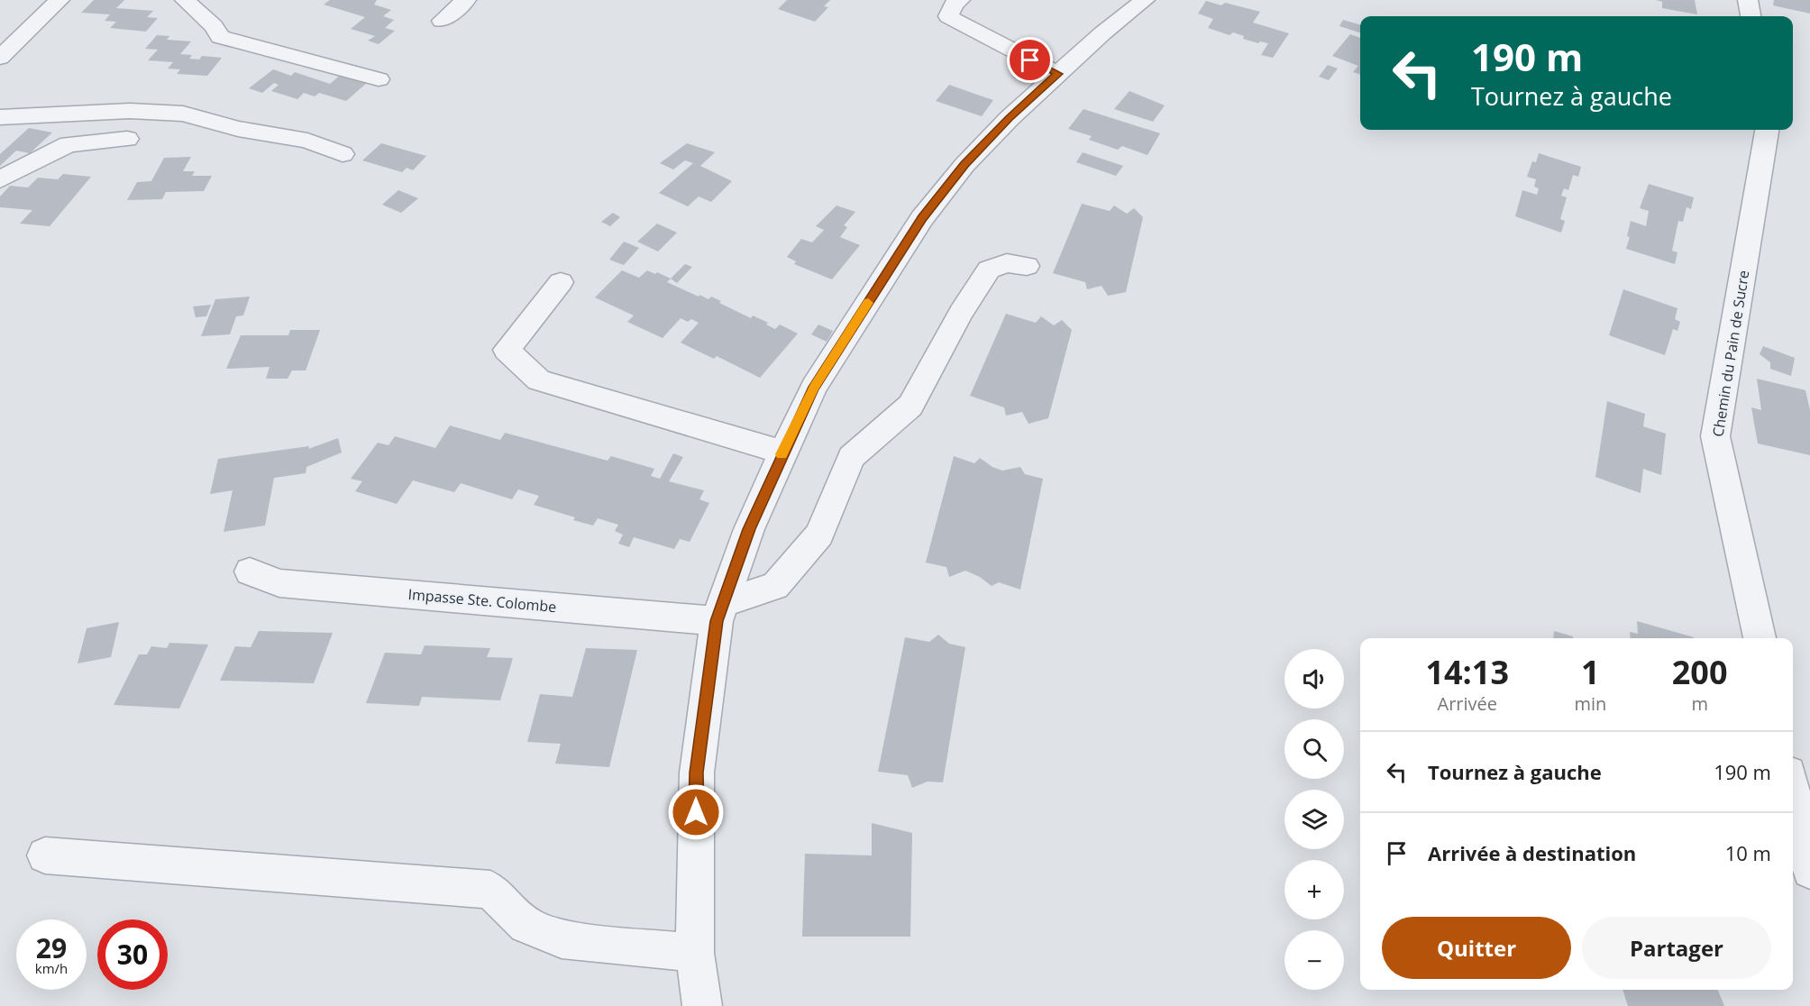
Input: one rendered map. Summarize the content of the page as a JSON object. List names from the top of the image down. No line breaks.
{"streets":{"street":["Chemin du Pain de Sucre","Impasse Ste. Colombe"]},"page":{"turn":["190 m","Tournez à gauche"],"eta":["14:13","Arrivée","1","min","200","m"],"map_buttons":["+","−"],"list":[{"name":"Tournez à gauche","value":"190 m"},{"name":"Arrivée à destination","value":"10 m"}],"buttons":["Quitter","Partager"],"speed":"29 km/h","limit":"30"}}
